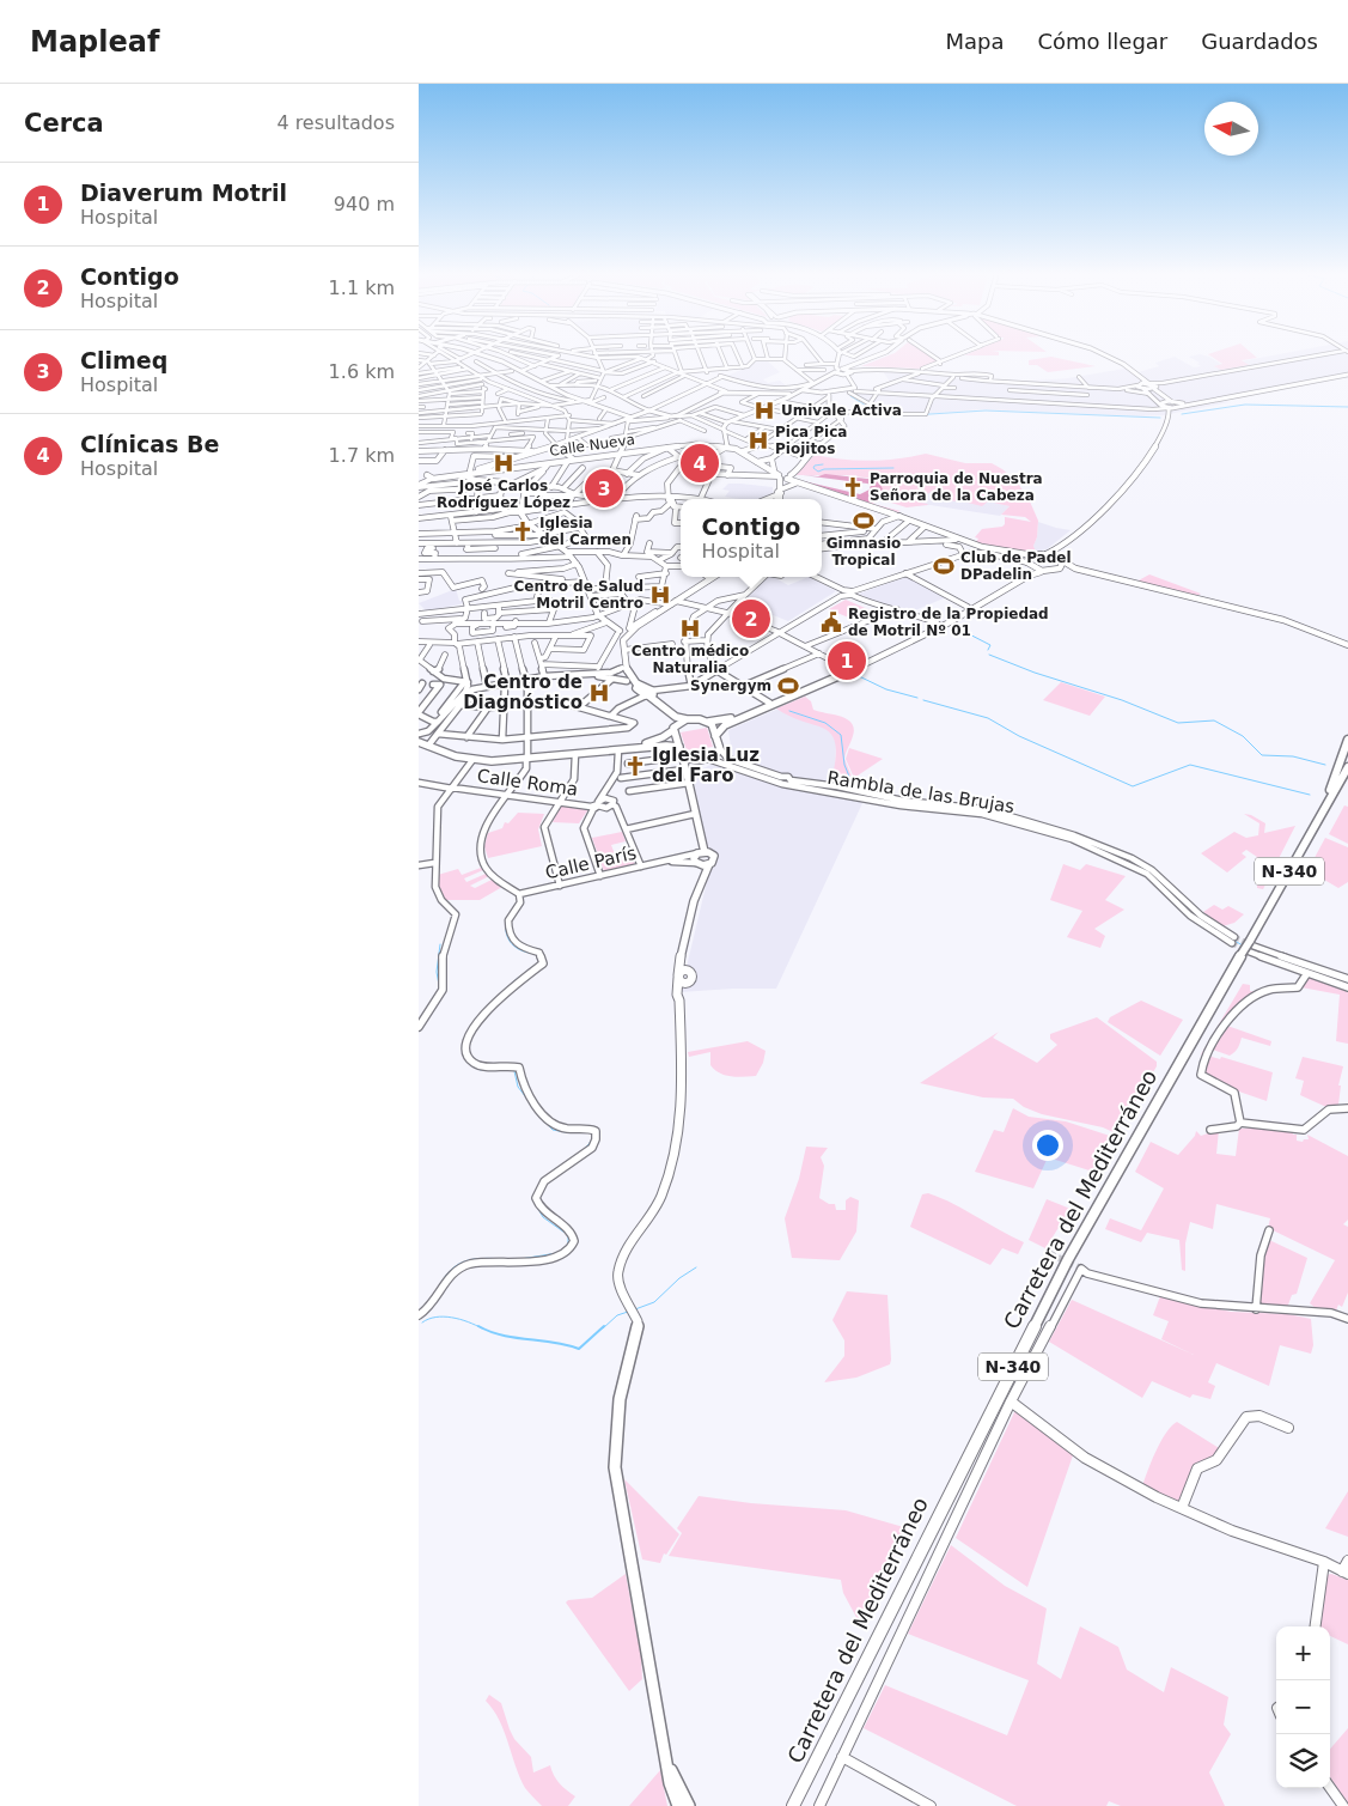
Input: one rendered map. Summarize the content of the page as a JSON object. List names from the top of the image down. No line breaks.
{"streets":{"highway":["N-340","Carretera del Mediterráneo"],"main road":["Calle Nueva"],"street":["Calle Roma","Rambla de las Brujas","Calle París"]},"places":{"hospital":["Umivale Activa","Pica Pica Piojitos","José Carlos Rodríguez López","Centro de Salud Motril Centro","Centro médico Naturalia","Centro de Diagnóstico"],"church":["Parroquia de Nuestra Señora de la Cabeza","Iglesia del Carmen","Iglesia Luz del Faro"],"sports":["Gimnasio Tropical","Club de Padel DPadelin","Synergym"],"public building":["Registro de la Propiedad de Motril Nº 01"]},"north":"left","page":{"header":"Mapleaf","nav":["Mapa","Cómo llegar","Guardados"],"heading":["Cerca","4 resultados"],"list":[{"mark":"1","name":"Diaverum Motril","note":"Hospital","value":"940 m"},{"mark":"2","name":"Contigo","note":"Hospital","value":"1.1 km"},{"mark":"3","name":"Climeq","note":"Hospital","value":"1.6 km"},{"mark":"4","name":"Clínicas Be","note":"Hospital","value":"1.7 km"}],"pins":["4","3","2","1"],"popup":["Contigo","Hospital"],"map_buttons":["+","−"]}}
